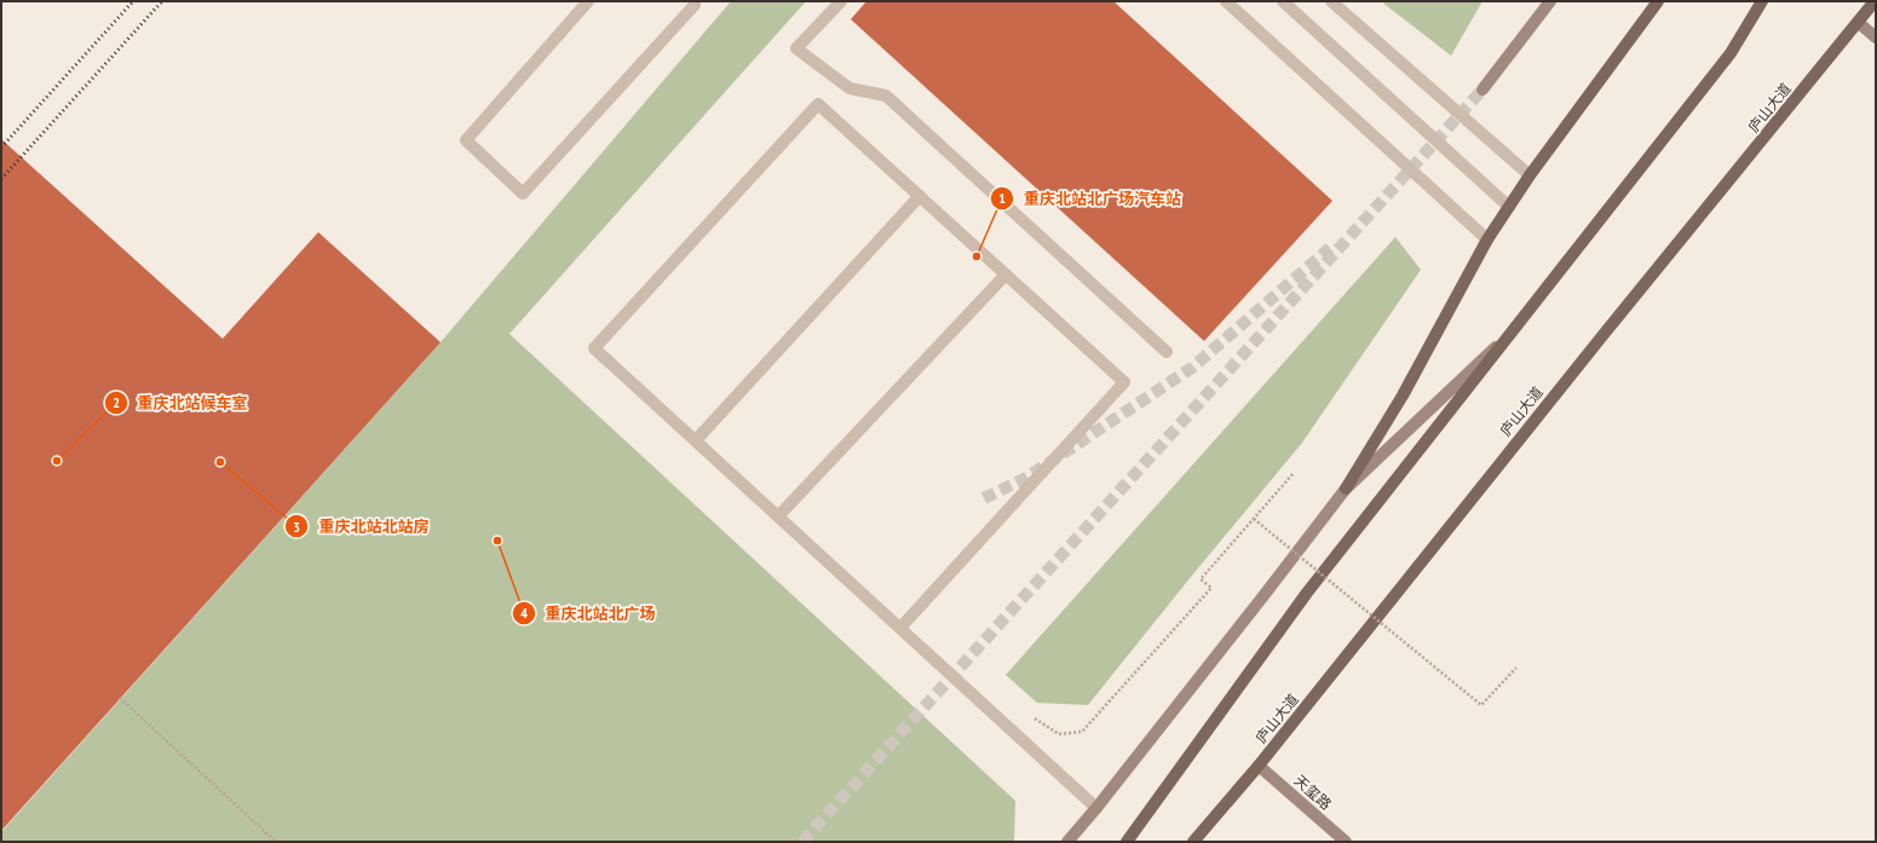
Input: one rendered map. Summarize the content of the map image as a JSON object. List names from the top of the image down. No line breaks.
{"streets":{"main road":["庐山大道"],"street":["天玺路"]},"crossings":[["庐山大道","天玺路"]],"places":["重庆北站北广场汽车站","重庆北站候车室","重庆北站北站房","重庆北站北广场"]}
